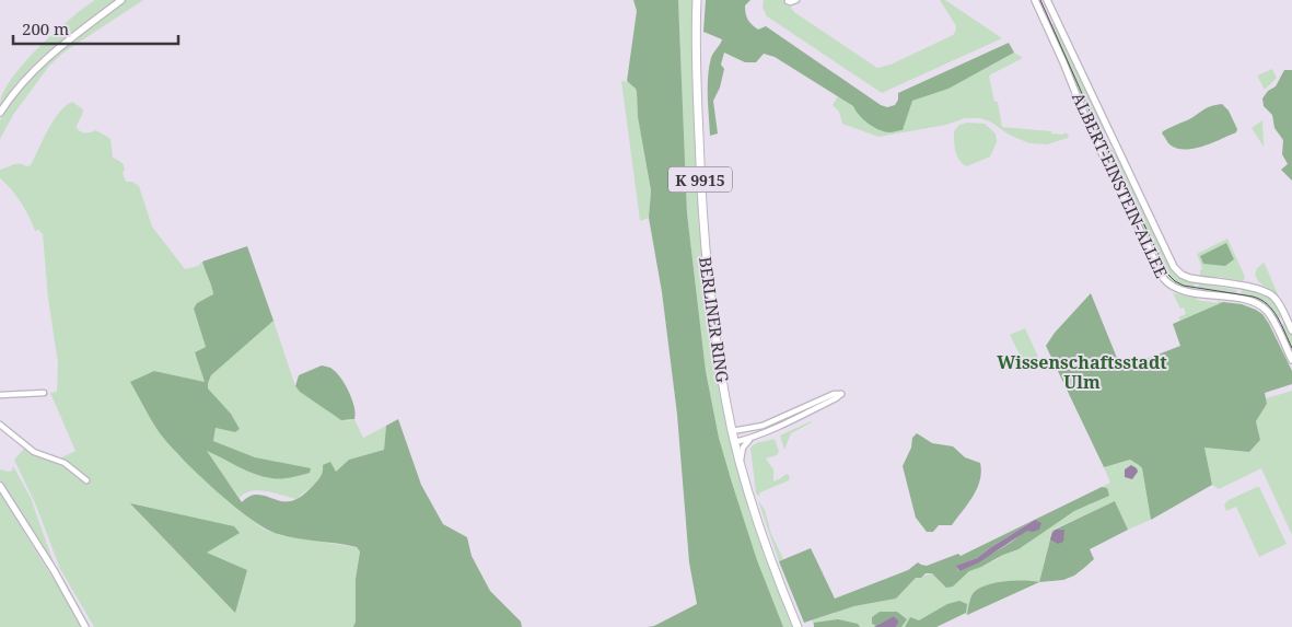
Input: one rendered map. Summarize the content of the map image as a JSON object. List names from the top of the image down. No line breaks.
{"streets":{"main road":["K 9915","BERLINER RING"],"street":["ALBERT-EINSTEIN-ALLEE"]},"districts":["Wissenschaftsstadt Ulm"],"scale_bar":"200 m"}
